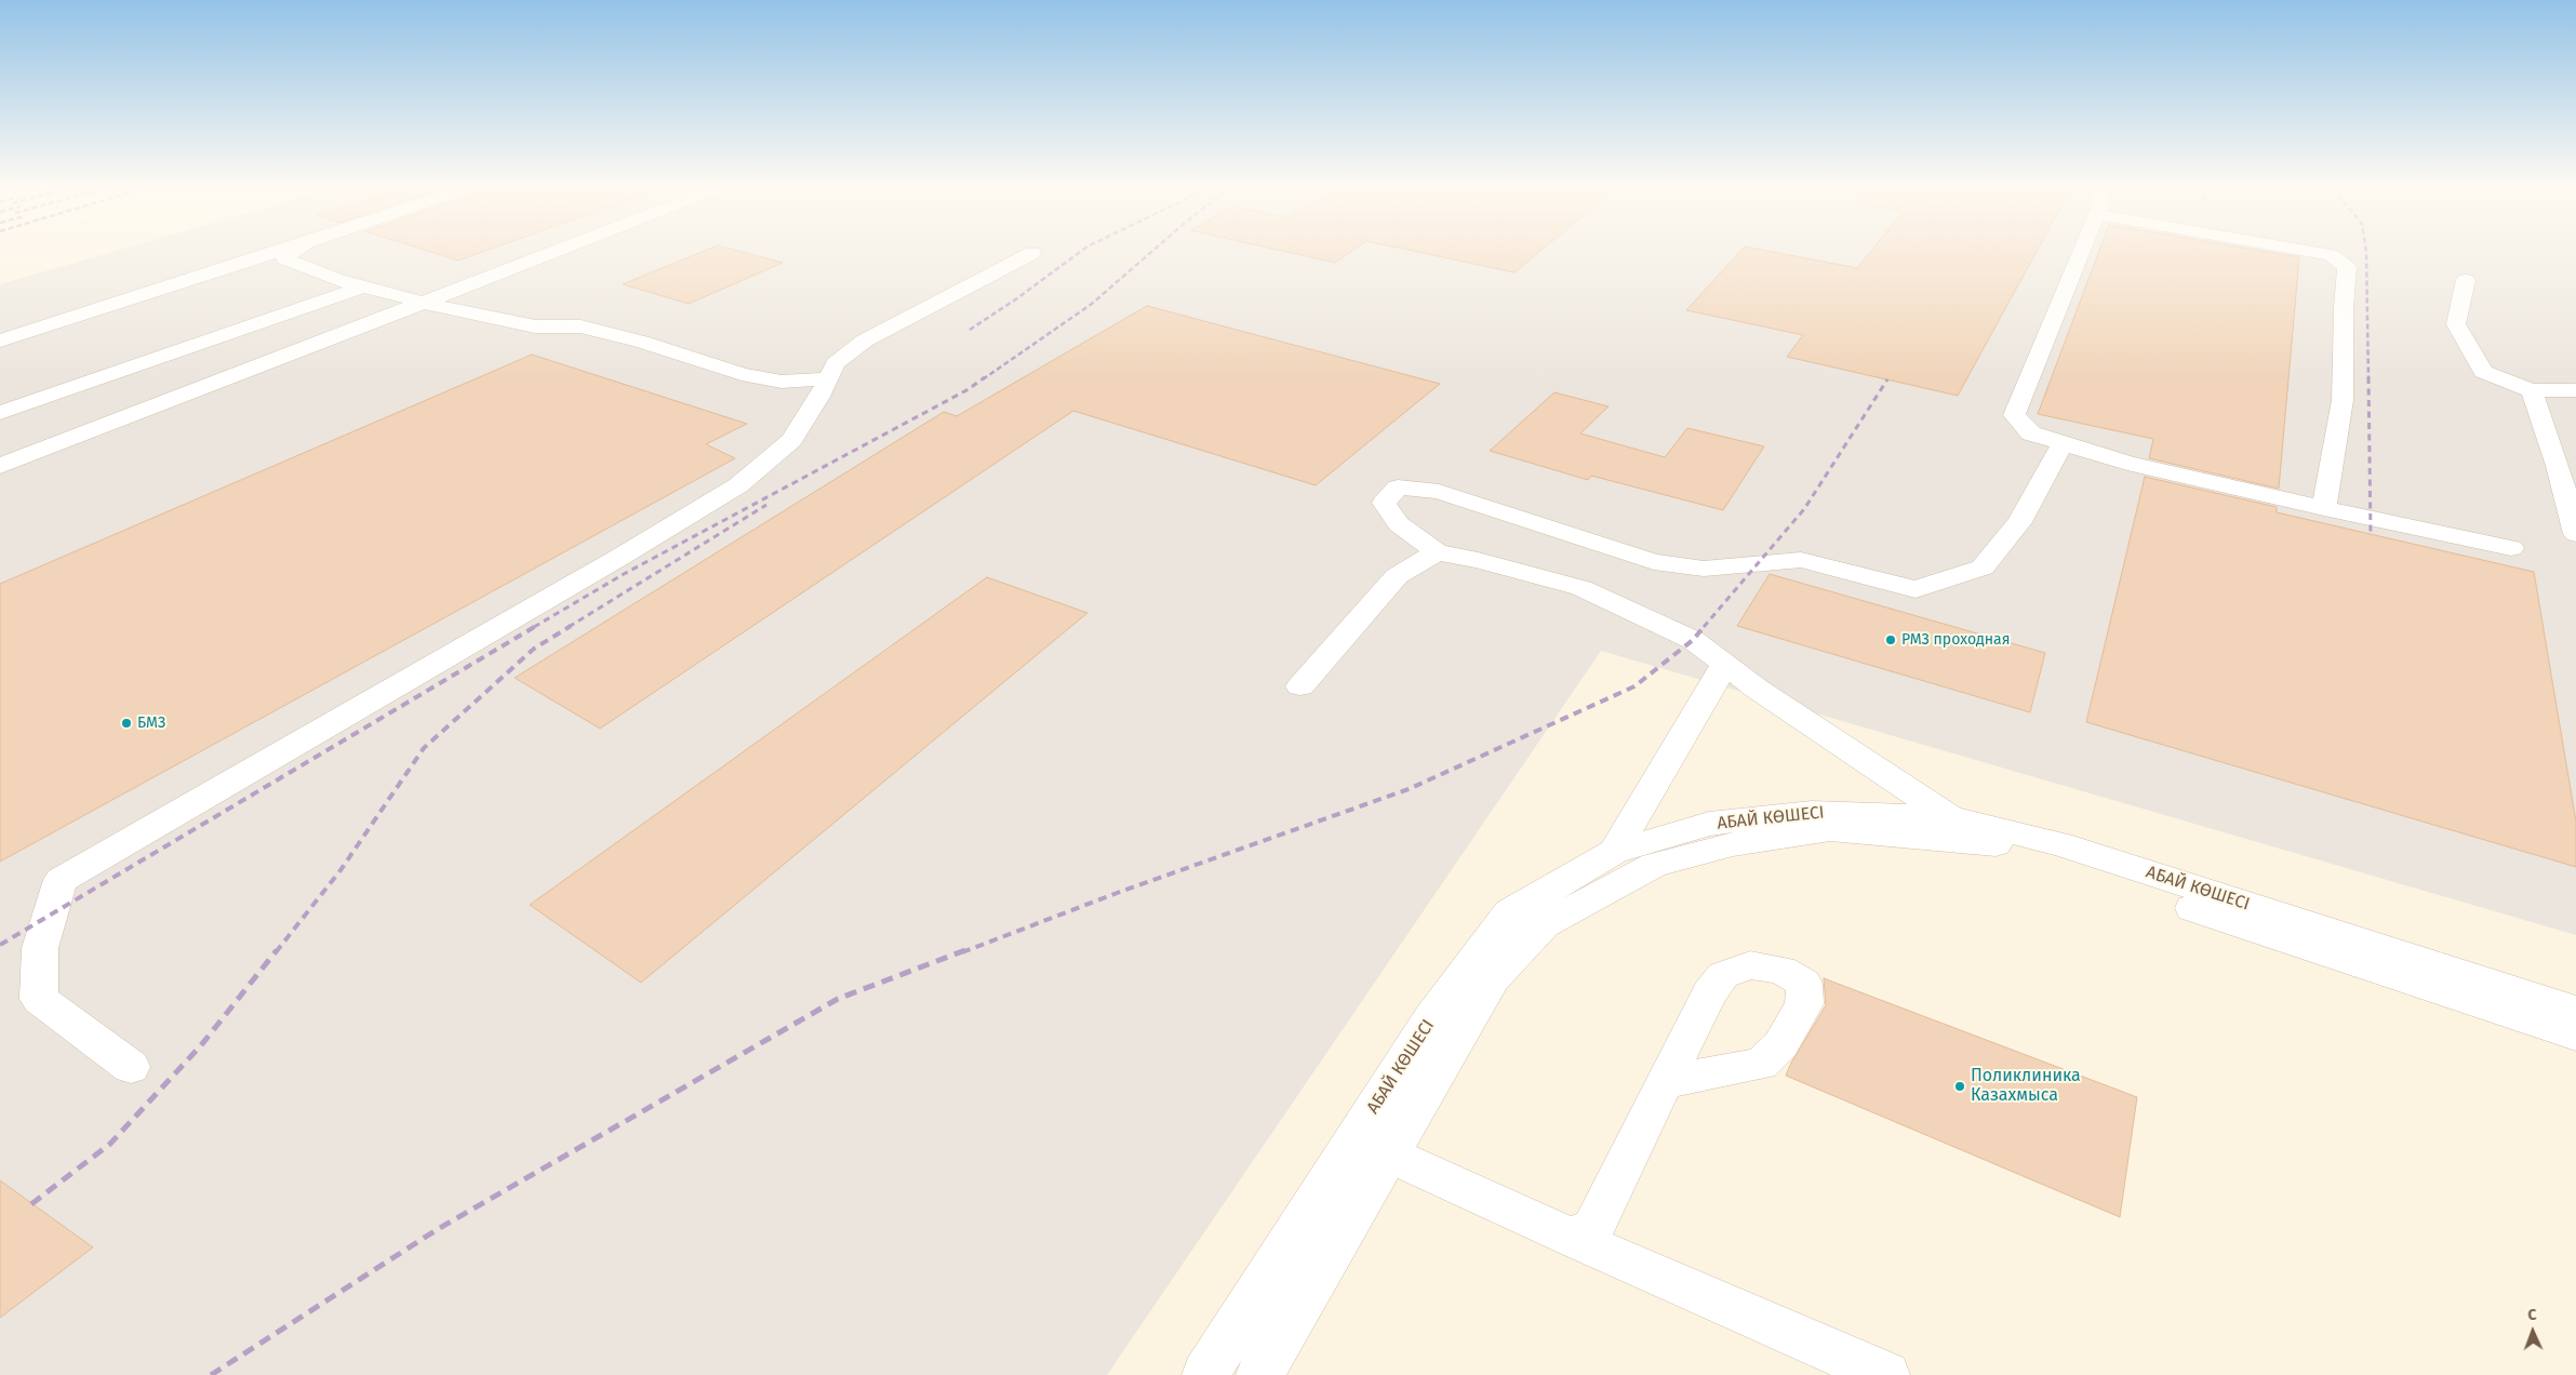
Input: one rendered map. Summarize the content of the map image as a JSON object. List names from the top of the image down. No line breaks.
{"streets":{"street":["АБАЙ КӨШЕСІ"]},"places":["РМЗ проходная","БМЗ","Поликлиника Казахмыса"],"north":"top"}
